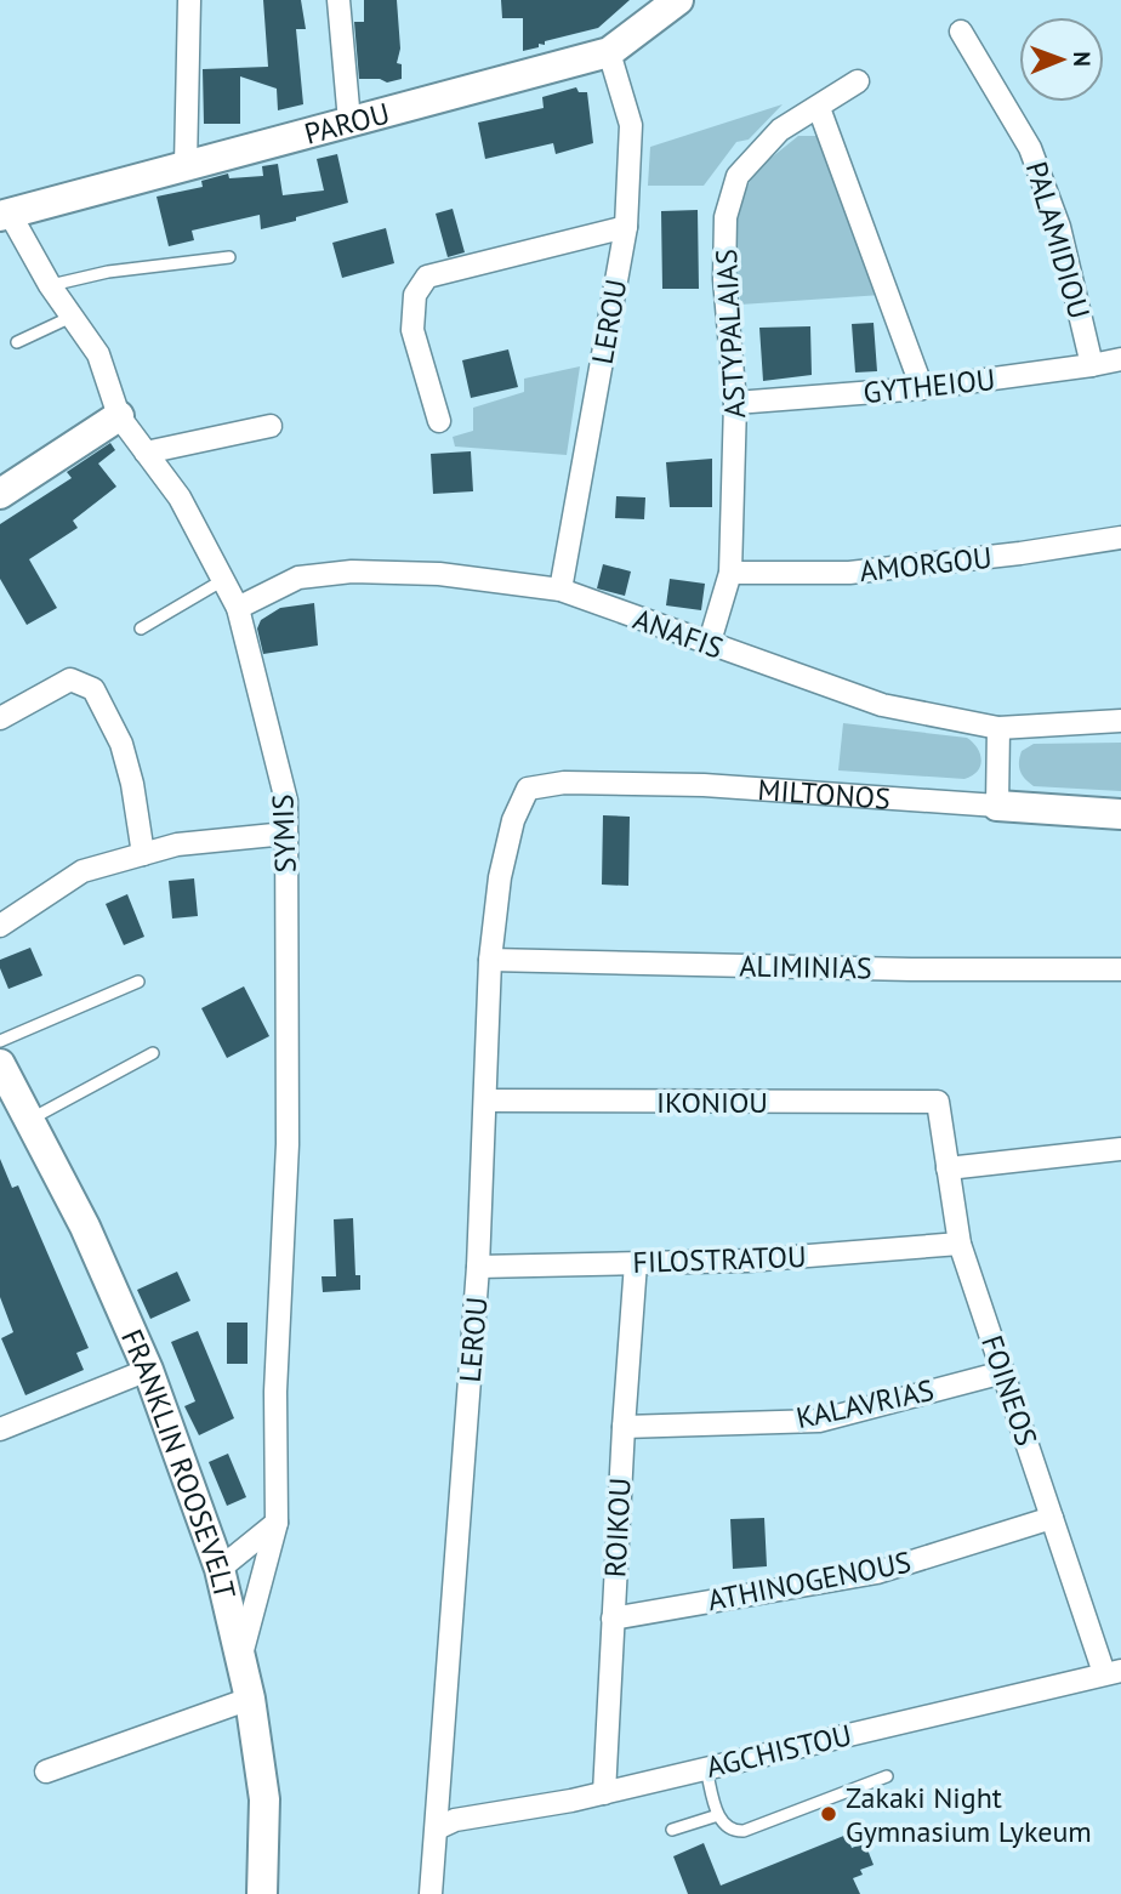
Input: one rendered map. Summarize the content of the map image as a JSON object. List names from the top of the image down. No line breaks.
{"streets":{"street":["PAROU","PALAMIDIOU","LEROU","ASTYPALAIAS","GYTHEIOU","AMORGOU","ANAFIS","MILTONOS","SYMIS","ALIMINIAS","IKONIOU","FILOSTRATOU","FOINEOS","KALAVRIAS","FRANKLIN ROOSEVELT","ROIKOU","ATHINOGENOUS","AGCHISTOU"]},"crossings":[["PAROU","LEROU"],["PAROU","SYMIS"],["PALAMIDIOU","GYTHEIOU"],["LEROU","ANAFIS"],["LEROU","MILTONOS"],["LEROU","ALIMINIAS"],["LEROU","IKONIOU"],["LEROU","FILOSTRATOU"],["LEROU","AGCHISTOU"],["ASTYPALAIAS","GYTHEIOU"],["ASTYPALAIAS","AMORGOU"],["ASTYPALAIAS","ANAFIS"],["ANAFIS","SYMIS"],["SYMIS","FRANKLIN ROOSEVELT"],["IKONIOU","FOINEOS"],["FILOSTRATOU","FOINEOS"],["FILOSTRATOU","ROIKOU"],["FOINEOS","KALAVRIAS"],["FOINEOS","ATHINOGENOUS"],["FOINEOS","AGCHISTOU"],["KALAVRIAS","ROIKOU"],["ROIKOU","ATHINOGENOUS"],["ROIKOU","AGCHISTOU"]],"places":["Zakaki Night Gymnasium Lykeum"],"north":"right"}
